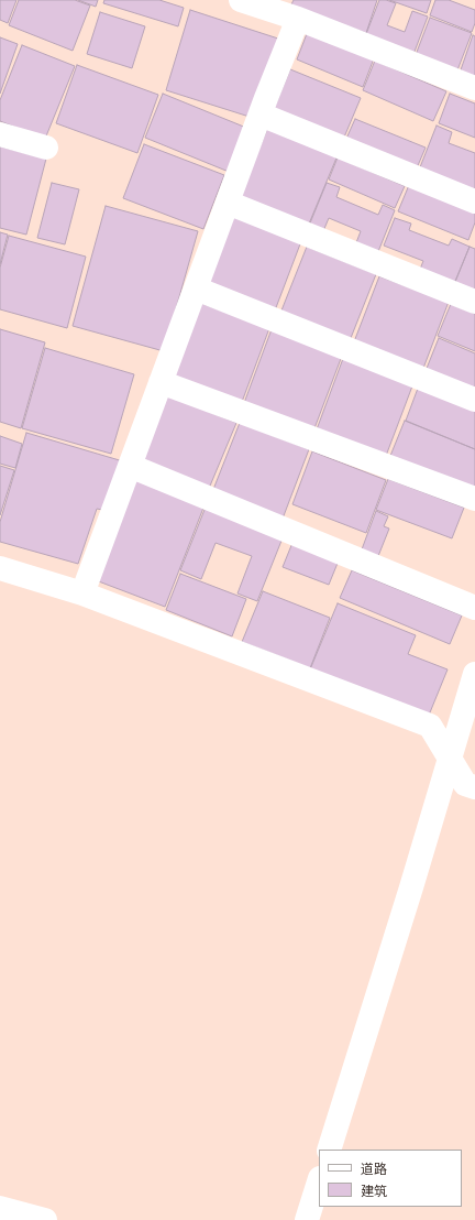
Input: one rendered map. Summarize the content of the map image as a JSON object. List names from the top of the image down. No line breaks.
{"legend":["道路","建筑"]}
